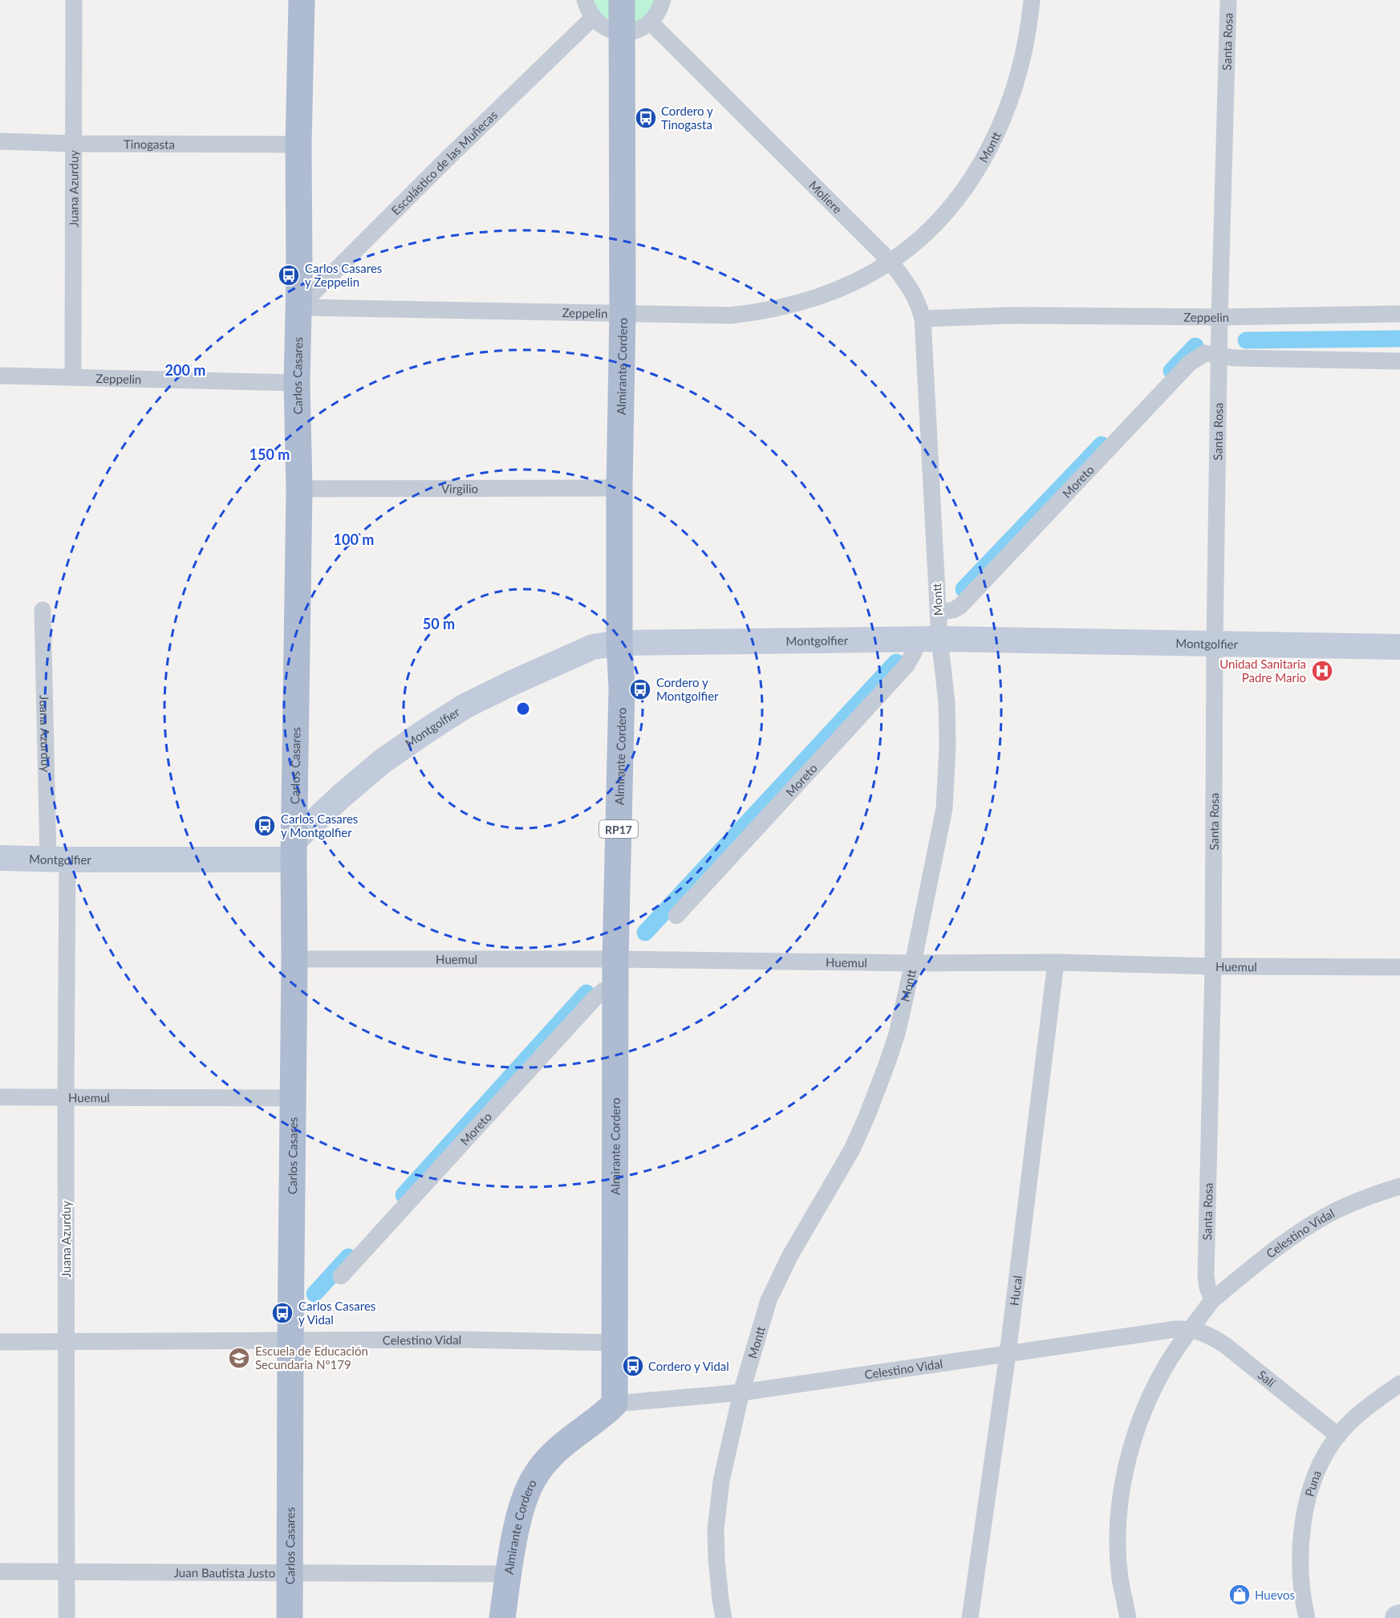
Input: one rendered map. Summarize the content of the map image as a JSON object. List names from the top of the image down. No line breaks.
{"streets":{"main road":["Almirante Cordero","Carlos Casares","RP17"],"street":["Santa Rosa","Tinogasta","Montt","Escolástico de las Muñecas","Juana Azurduy","Moliere","Zeppelin","Moreto","Virgilio","Montgolfier","Huemul","Celestino Vidal","Hucal","Salí","Puna","Juan Bautista Justo"]},"crossings":[["Santa Rosa","Zeppelin"],["Santa Rosa","Moreto"],["Santa Rosa","Montgolfier"],["Santa Rosa","Huemul"],["Santa Rosa","Celestino Vidal"],["Tinogasta","Juana Azurduy"],["Tinogasta","Carlos Casares"],["Montt","Moliere"],["Montt","Zeppelin"],["Montt","Moreto"],["Montt","Montgolfier"],["Montt","Huemul"],["Montt","Celestino Vidal"],["Escolástico de las Muñecas","Zeppelin"],["Escolástico de las Muñecas","Carlos Casares"],["Juana Azurduy","Zeppelin"],["Juana Azurduy","Montgolfier"],["Juana Azurduy","Huemul"],["Juana Azurduy","Celestino Vidal"],["Juana Azurduy","Juan Bautista Justo"],["Moliere","Zeppelin"],["Zeppelin","Almirante Cordero"],["Zeppelin","Carlos Casares"],["Almirante Cordero","Moreto"],["Almirante Cordero","Virgilio"],["Almirante Cordero","Montgolfier"],["Almirante Cordero","Huemul"],["Almirante Cordero","Celestino Vidal"],["Almirante Cordero","Juan Bautista Justo"],["Carlos Casares","Virgilio"],["Carlos Casares","Montgolfier"],["Carlos Casares","Huemul"],["Carlos Casares","Celestino Vidal"],["Carlos Casares","Juan Bautista Justo"],["Moreto","Montgolfier"],["Huemul","Hucal"],["Celestino Vidal","Hucal"],["Celestino Vidal","Salí"],["Salí","Puna"]],"places":{"bus stop":["Cordero y Tinogasta","Carlos Casares y Zeppelin","Cordero y Montgolfier","Carlos Casares y Montgolfier","Carlos Casares y Vidal","Cordero y Vidal"],"hospital":["Unidad Sanitaria Padre Mario"],"school or university":["Escuela de Educación Secundaria Nº179"],"shop":["Huevos"]},"rings":["200 m","150 m","100 m","50 m"]}
